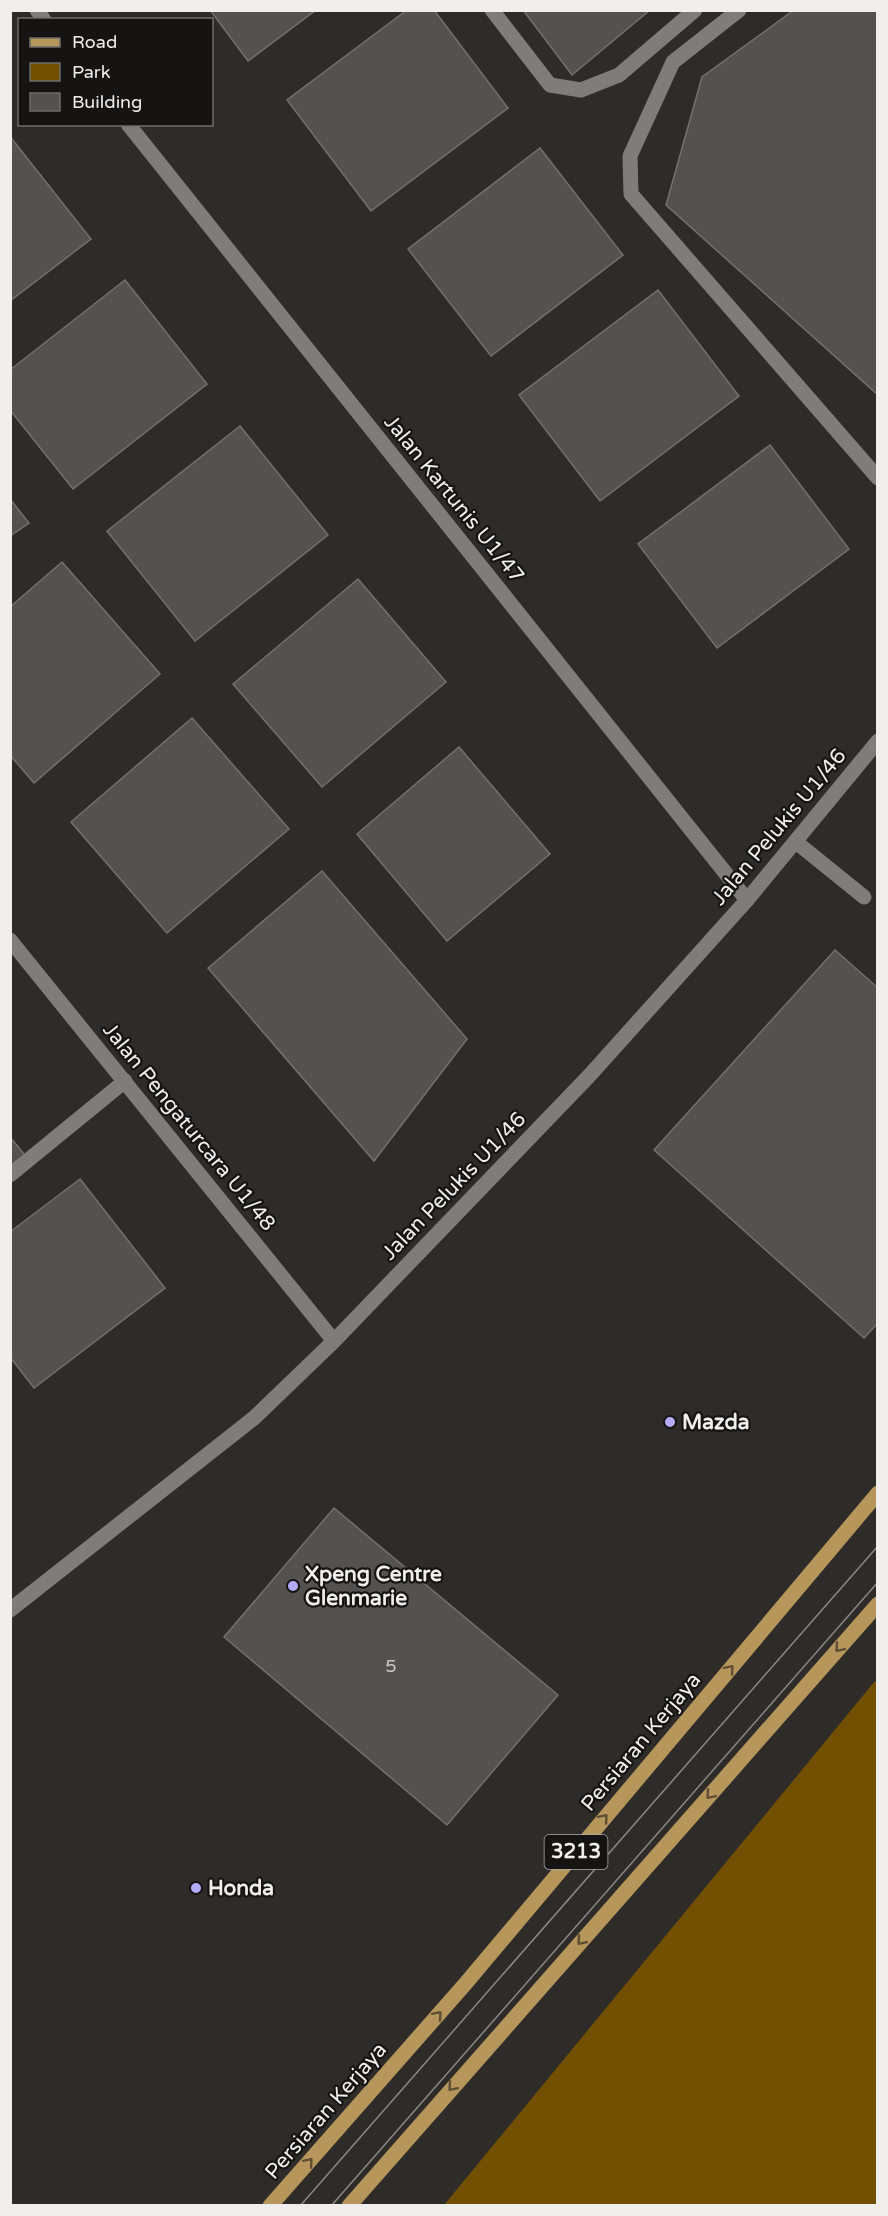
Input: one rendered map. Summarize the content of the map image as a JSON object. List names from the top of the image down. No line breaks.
{"streets":{"main road":["Persiaran Kerjaya","3213"],"street":["Jalan Kartunis U1/47","Jalan Pelukis U1/46","Jalan Pengaturcara U1/48"]},"crossings":[["Jalan Kartunis U1/47","Jalan Pelukis U1/46"],["Jalan Pelukis U1/46","Jalan Pengaturcara U1/48"]],"places":["Mazda","Xpeng Centre Glenmarie","Honda"],"house_numbers":["5"],"legend":["Road","Park","Building"]}
